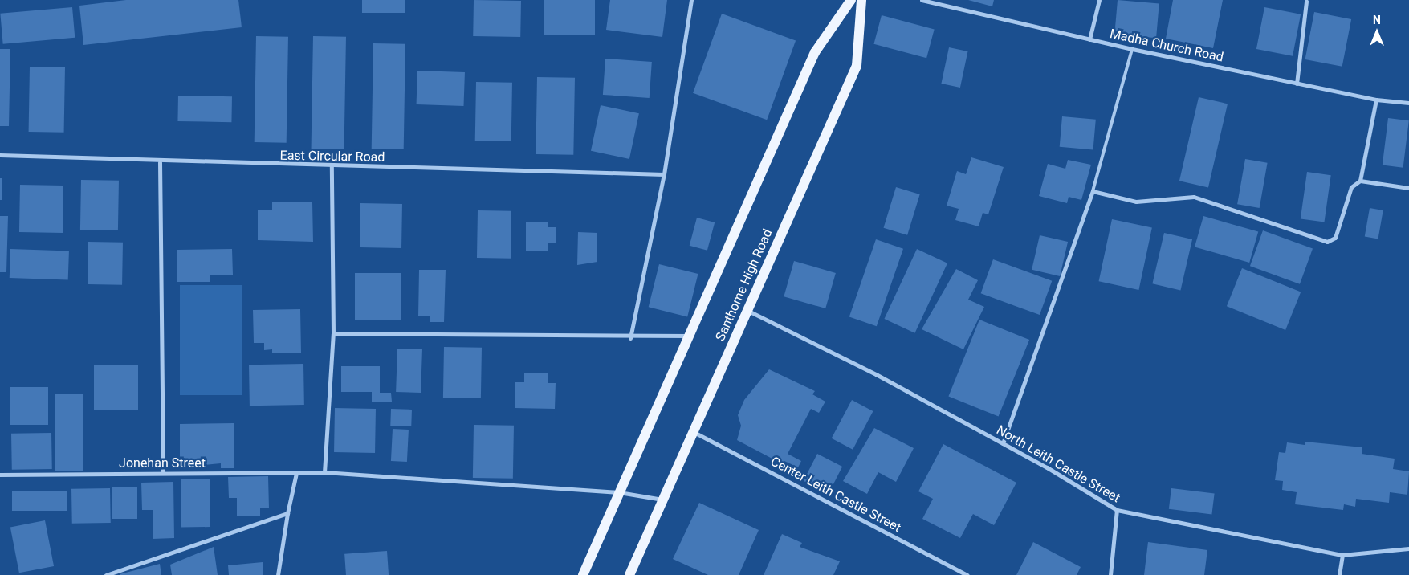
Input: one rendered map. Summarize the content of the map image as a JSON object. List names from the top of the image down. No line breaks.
{"streets":{"main road":["Santhome High Road"],"street":["Madha Church Road","East Circular Road","Jonehan Street","North Leith Castle Street","Center Leith Castle Street"]},"crossings":[["Santhome High Road","Jonehan Street"],["Santhome High Road","North Leith Castle Street"],["Santhome High Road","Center Leith Castle Street"]],"north":"top"}
